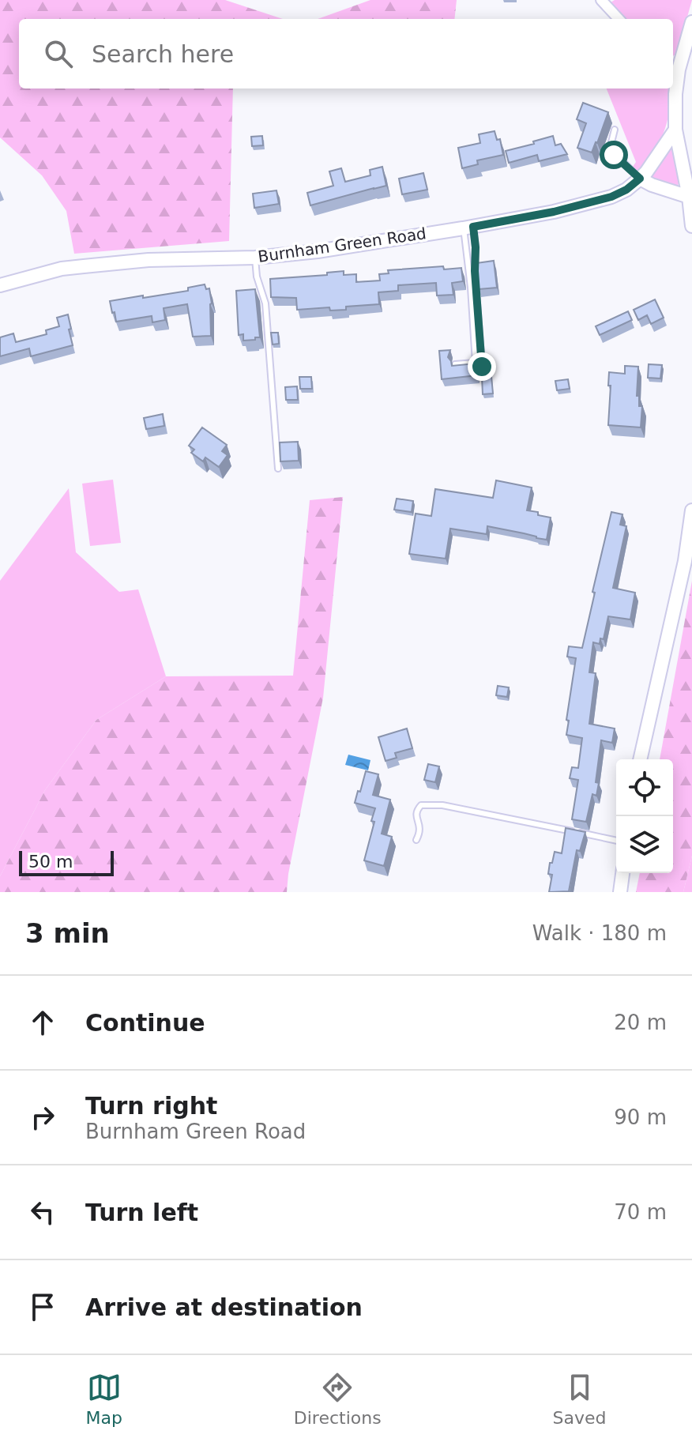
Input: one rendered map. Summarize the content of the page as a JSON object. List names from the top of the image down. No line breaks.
{"streets":{"street":["Burnham Green Road"]},"scale_bar":"50 m","page":{"search":"Search here","scale":"50 m","heading":["3 min","Walk · 180 m"],"list":[["Continue","20 m"],["Turn right","Burnham Green Road","90 m"],["Turn left","70 m"],"Arrive at destination"],"nav":["Map","Directions","Saved"]}}
